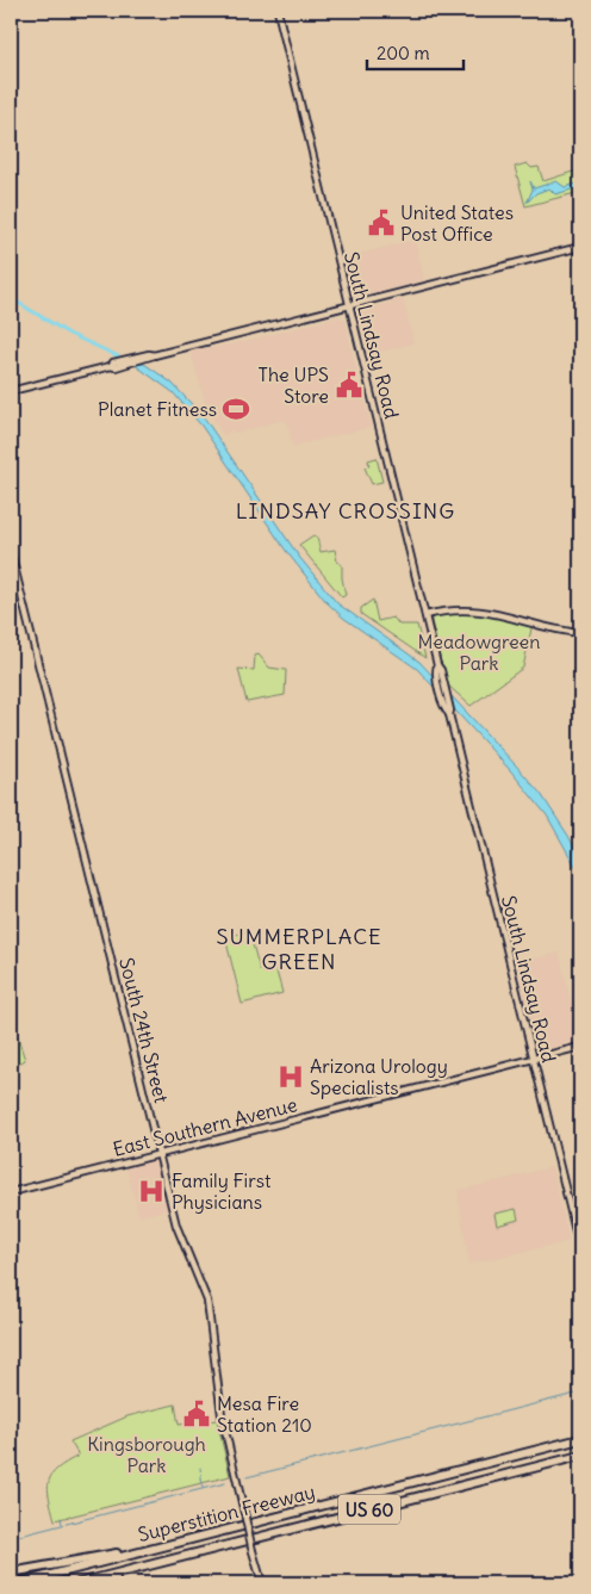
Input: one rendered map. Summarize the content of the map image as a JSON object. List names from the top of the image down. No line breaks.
{"streets":{"highway":["US 60","Superstition Freeway"],"main road":["South Lindsay Road","South 24th Street","East Southern Avenue"]},"crossings":[["South Lindsay Road","East Southern Avenue"],["South 24th Street","East Southern Avenue"]],"districts":["LINDSAY CROSSING","SUMMERPLACE GREEN"],"parks":["Meadowgreen Park","Kingsborough Park"],"places":{"public building":["United States Post Office","The UPS Store","Mesa Fire Station 210"],"sports":["Planet Fitness"],"hospital":["Arizona Urology Specialists","Family First Physicians"]},"scale_bar":"200 m"}
